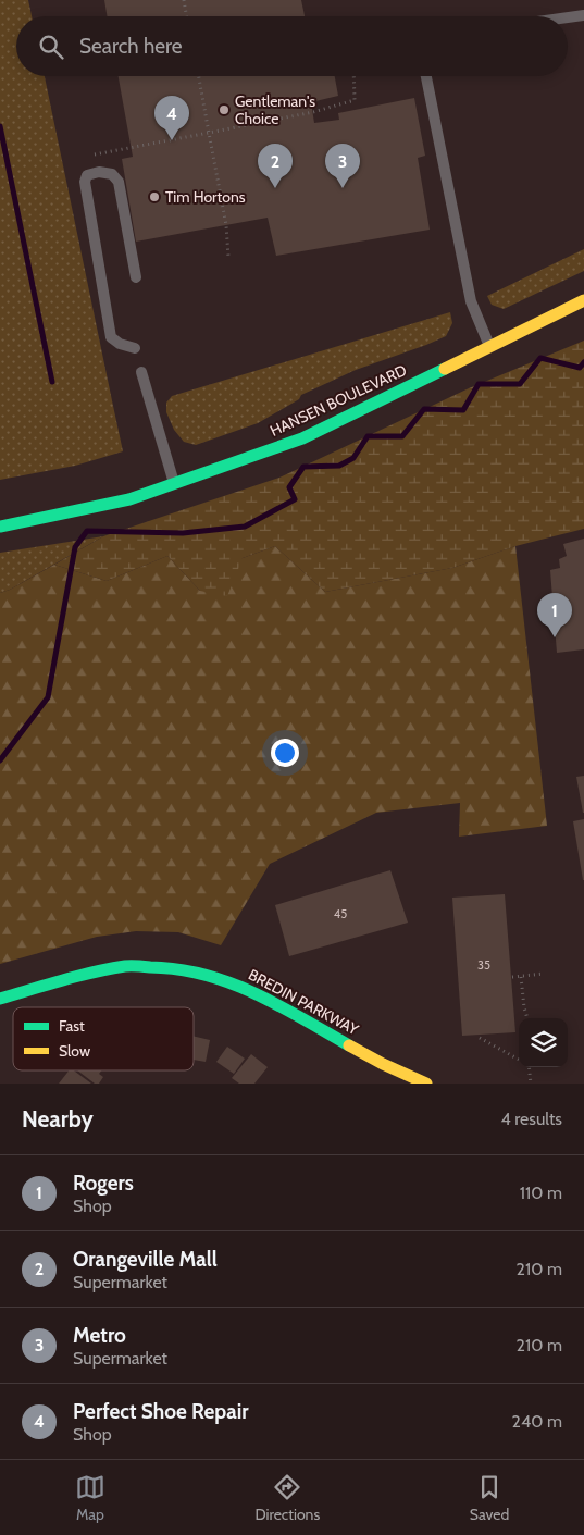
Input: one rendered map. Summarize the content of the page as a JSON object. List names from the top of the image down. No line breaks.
{"streets":{"street":["HANSEN BOULEVARD","BREDIN PARKWAY"]},"places":["Gentleman's Choice","Tim Hortons"],"house_numbers":["45","35"],"legend":["Fast","Slow"],"page":{"search":"Search here","pins":["4","2","3","1"],"heading":["Nearby","4 results"],"list":[{"mark":"1","name":"Rogers","note":"Shop","value":"110 m"},{"mark":"2","name":"Orangeville Mall","note":"Supermarket","value":"210 m"},{"mark":"3","name":"Metro","note":"Supermarket","value":"210 m"},{"mark":"4","name":"Perfect Shoe Repair","note":"Shop","value":"240 m"}],"nav":["Map","Directions","Saved"]}}
